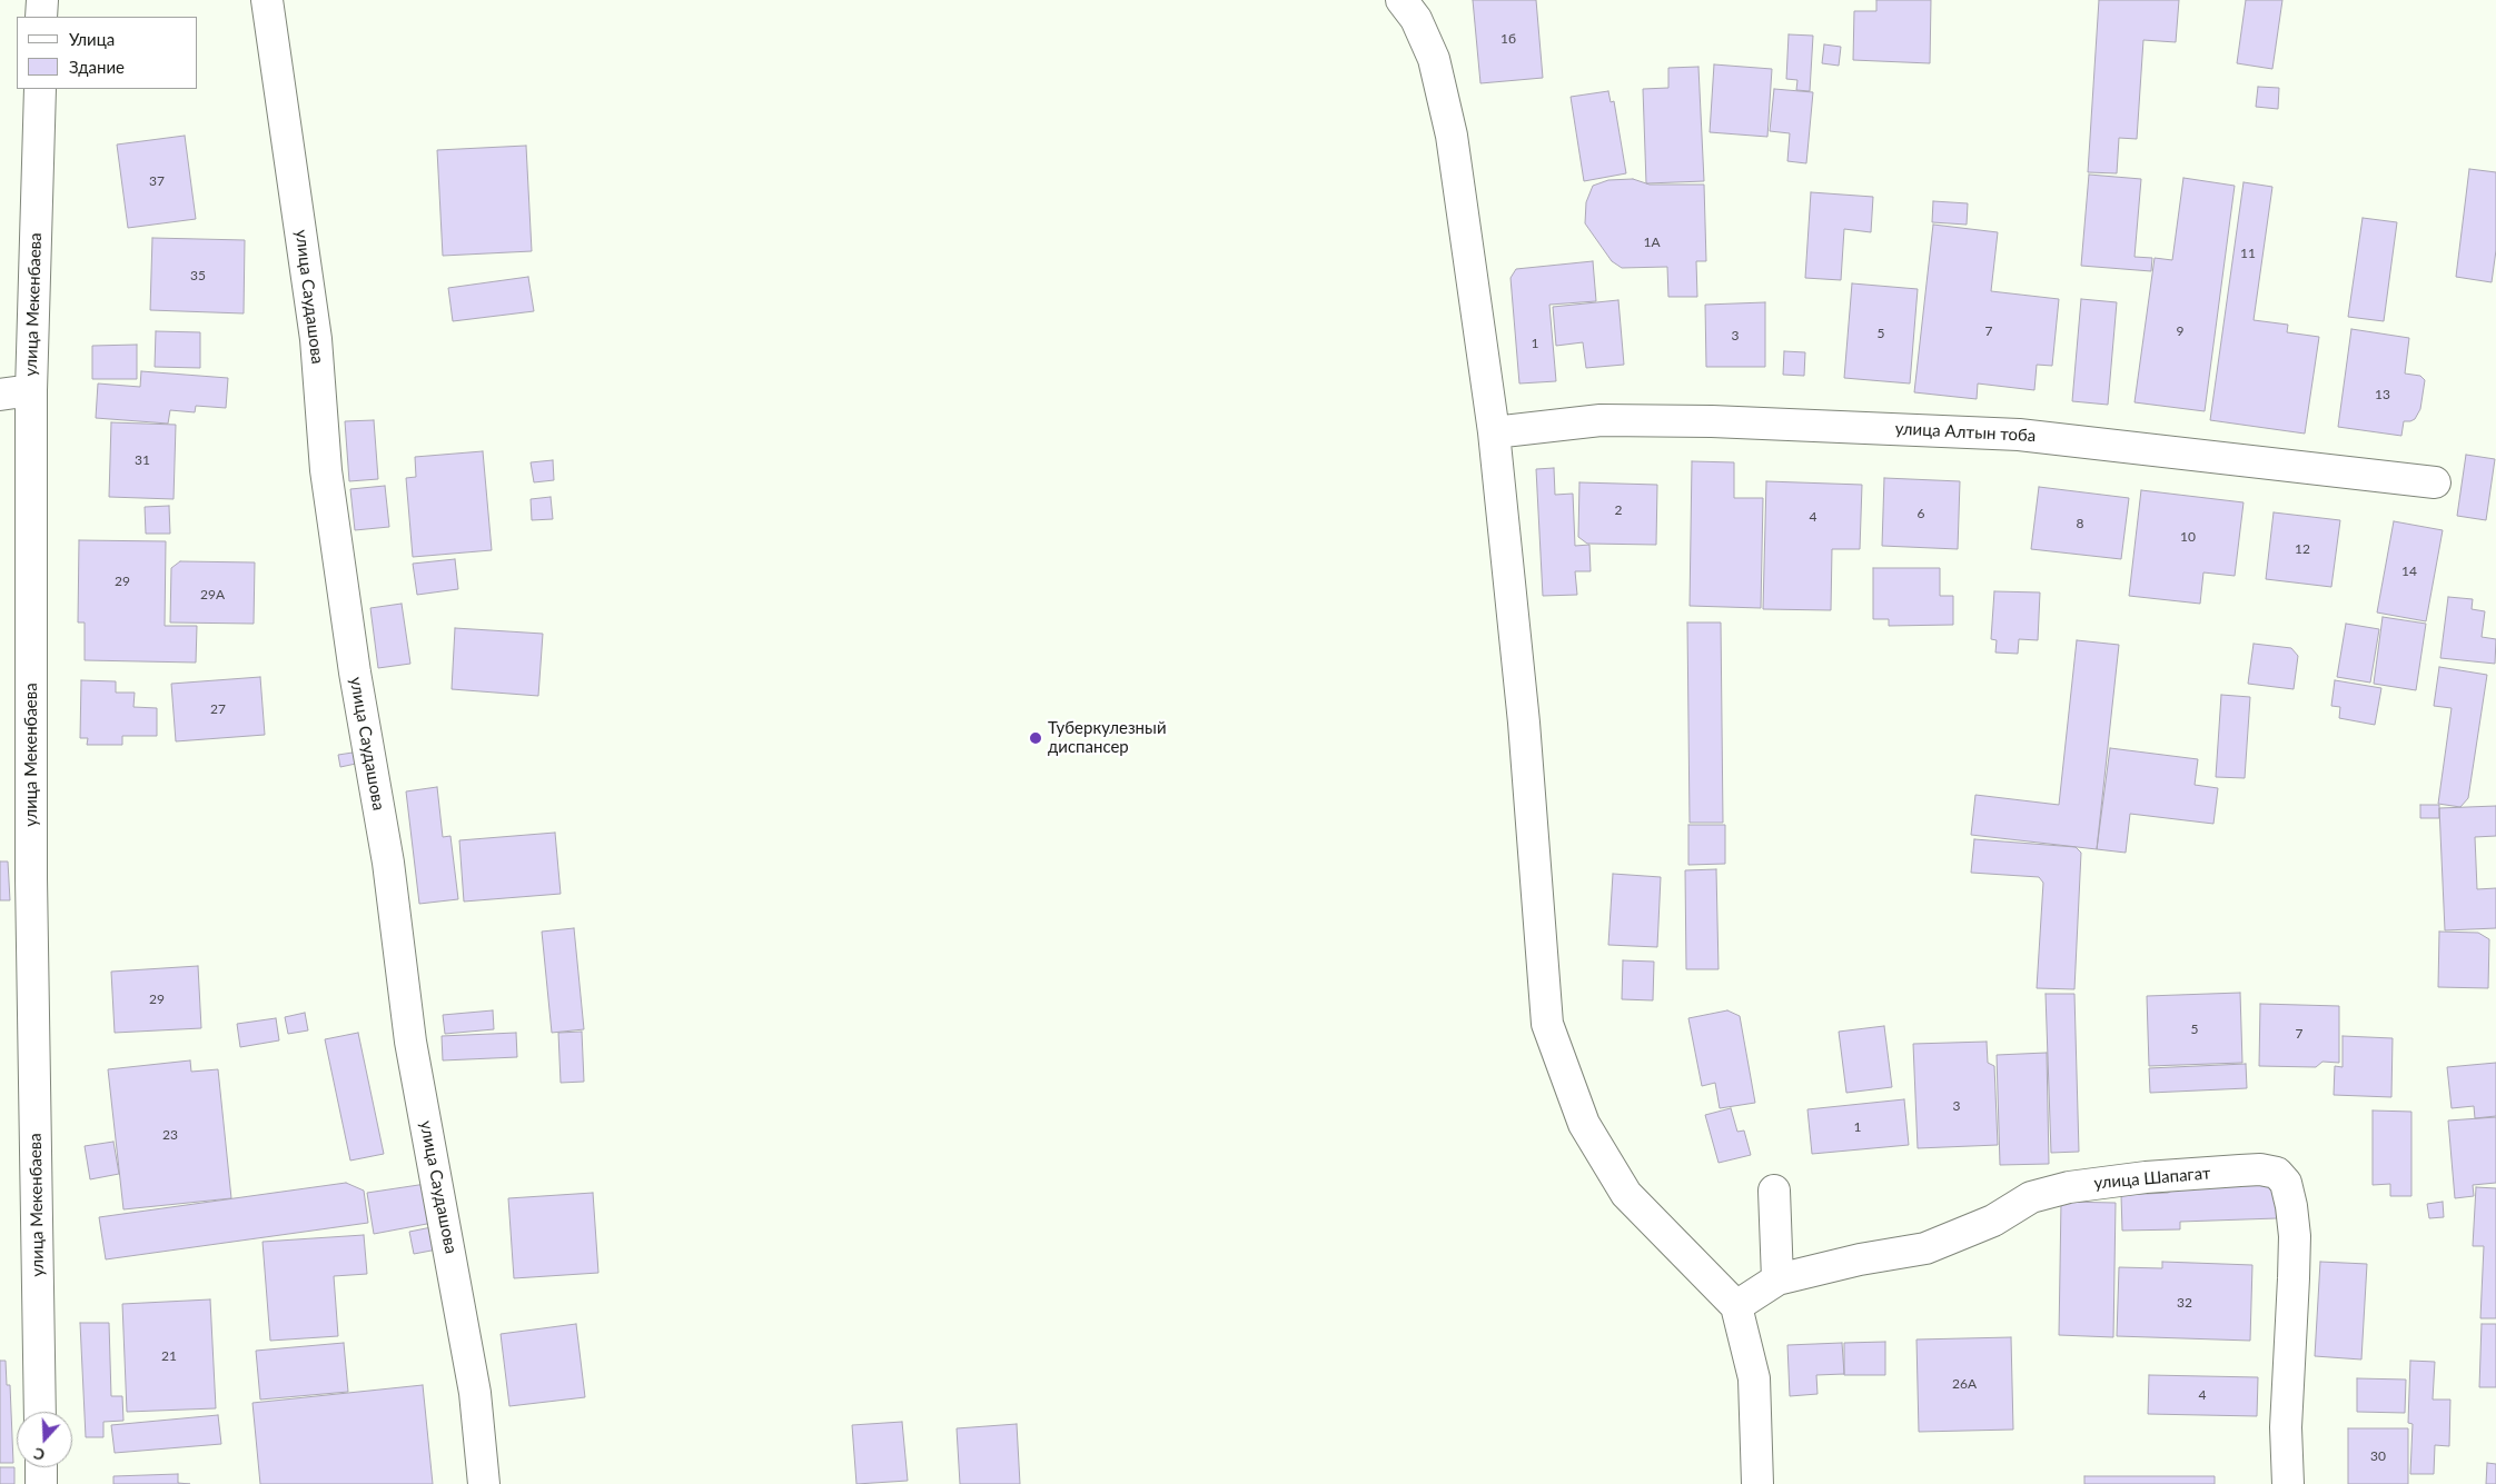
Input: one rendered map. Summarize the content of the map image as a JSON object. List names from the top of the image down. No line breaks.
{"streets":{"street":["улица Саудашова","улица Мекенбаева","улица Алтын тоба","улица Шапагат"]},"places":["Туберкулезный диспансер"],"house_numbers":["1б","37","1А","11","35","7","9","5","3","1","13","31","2","6","4","8","10","12","14","29","29А","27","29","5","7","3","1","23","32","21","26А","4","30"],"legend":["Улица","Здание"],"north":"bottom"}
